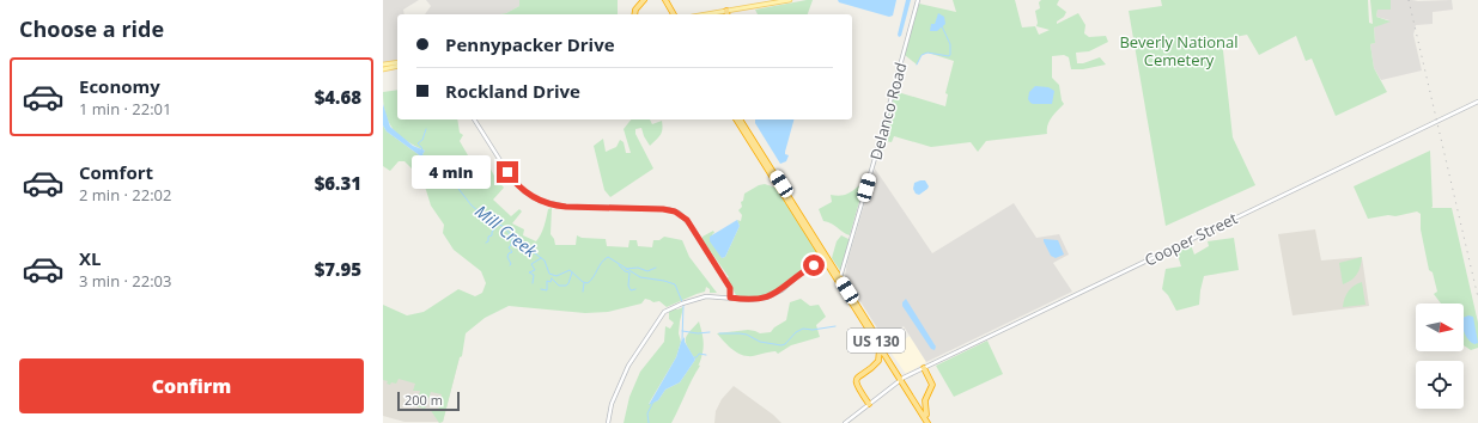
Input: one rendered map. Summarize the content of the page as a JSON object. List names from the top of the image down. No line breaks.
{"streets":{"highway":["US 130"],"street":["Delanco Road","Cooper Street"]},"crossings":[["Delanco Road","US 130"],["Cooper Street","US 130"]],"water":["Mill Creek"],"parks":["Beverly National Cemetery"],"scale_bar":"200 m","north":"right","page":{"heading":"Choose a ride","banner":["Pennypacker Drive","Rockland Drive"],"list":[{"name":"Economy","note":"1 min · 22:01","value":"$4.68"},{"name":"Comfort","note":"2 min · 22:02","value":"$6.31"},{"name":"XL","note":"3 min · 22:03","value":"$7.95"}],"bubble":"4 min","buttons":"Confirm","scale":"200 m"}}
